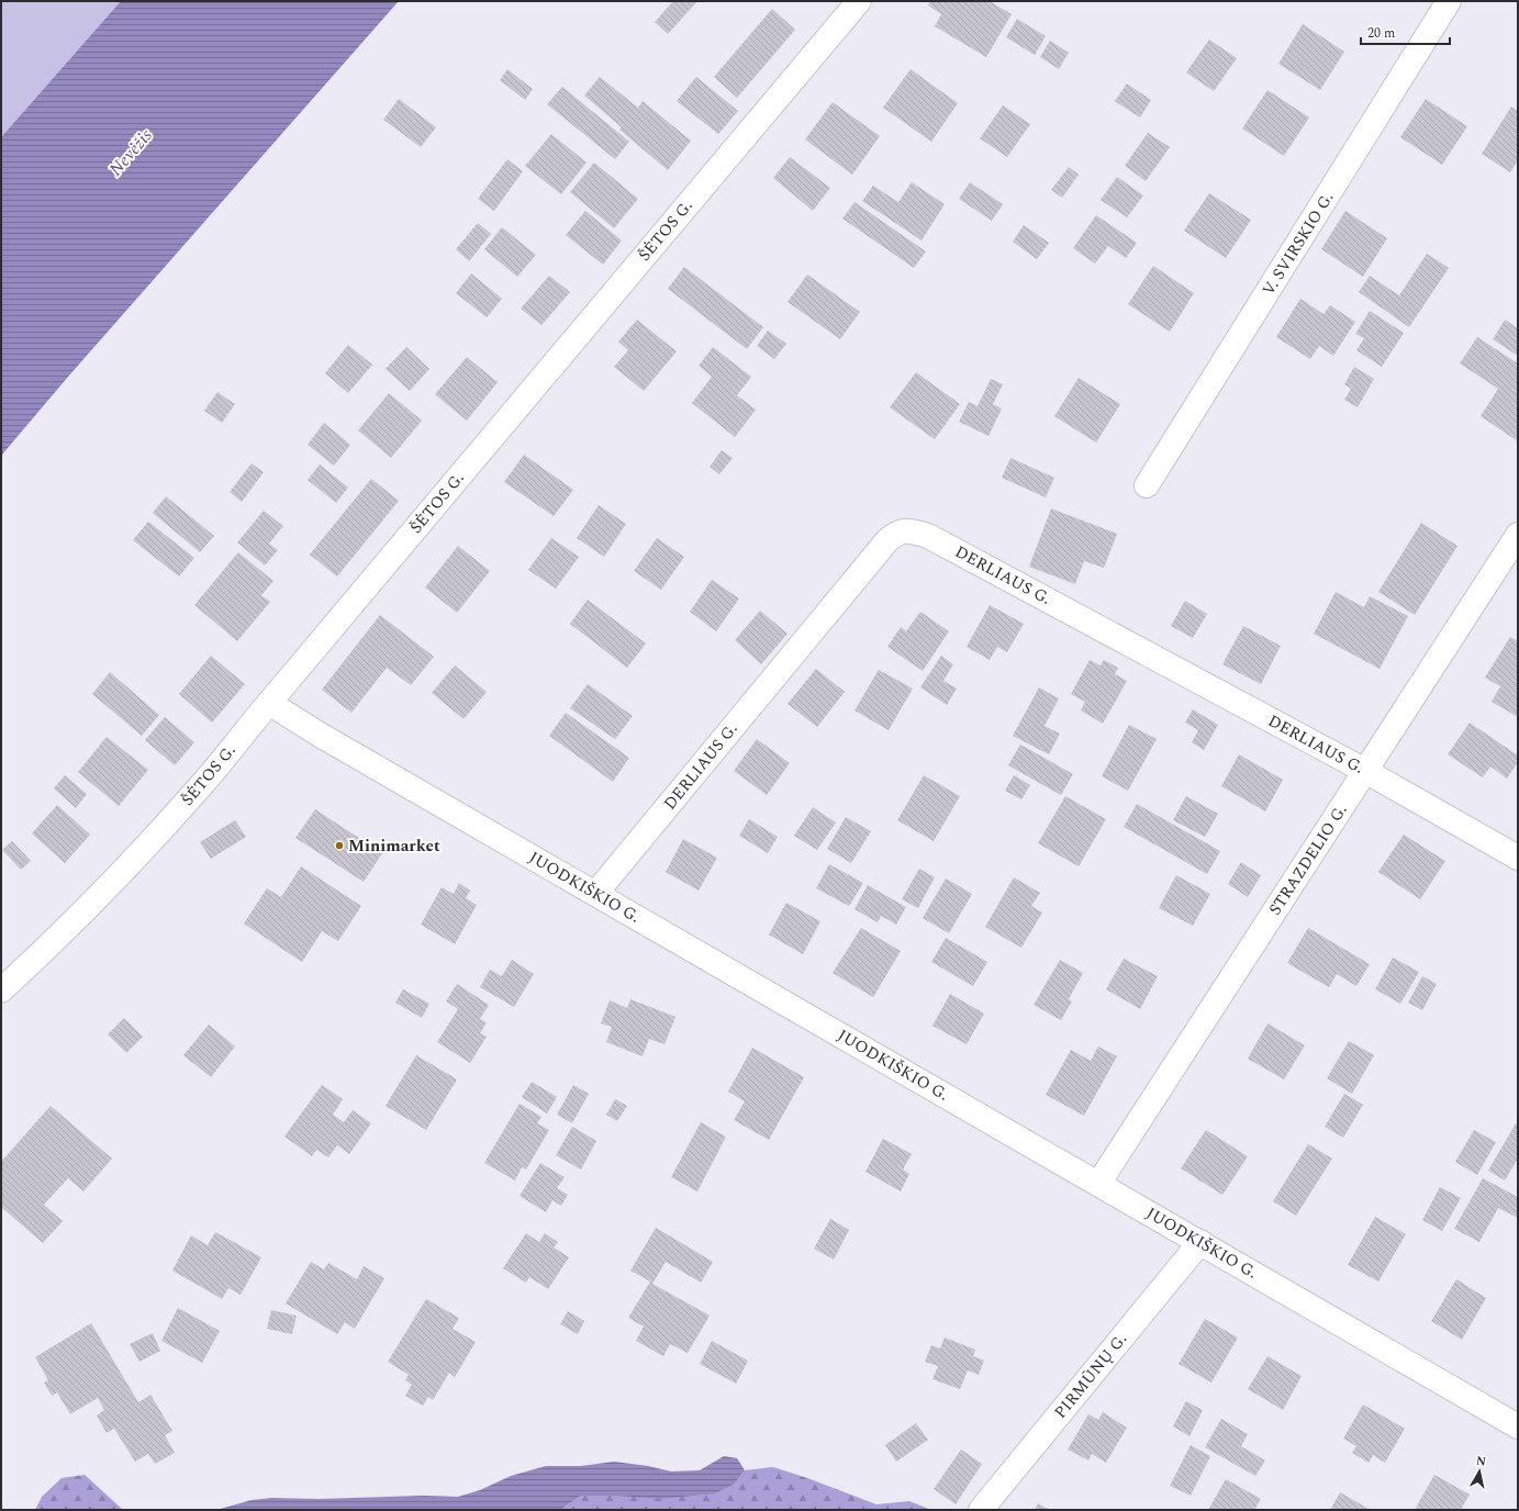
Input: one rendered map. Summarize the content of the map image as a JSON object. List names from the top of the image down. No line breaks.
{"streets":{"street":["ŠĖTOS G.","V. SVIRSKIO G.","DERLIAUS G.","STRAZDELIO G.","JUODKIŠKIO G.","PIRMŪNŲ G."]},"crossings":[["ŠĖTOS G.","JUODKIŠKIO G."],["DERLIAUS G.","STRAZDELIO G."],["DERLIAUS G.","JUODKIŠKIO G."],["STRAZDELIO G.","JUODKIŠKIO G."],["JUODKIŠKIO G.","PIRMŪNŲ G."]],"water":["Nevėžis"],"places":["Minimarket"],"scale_bar":"20 m","north":"top"}
